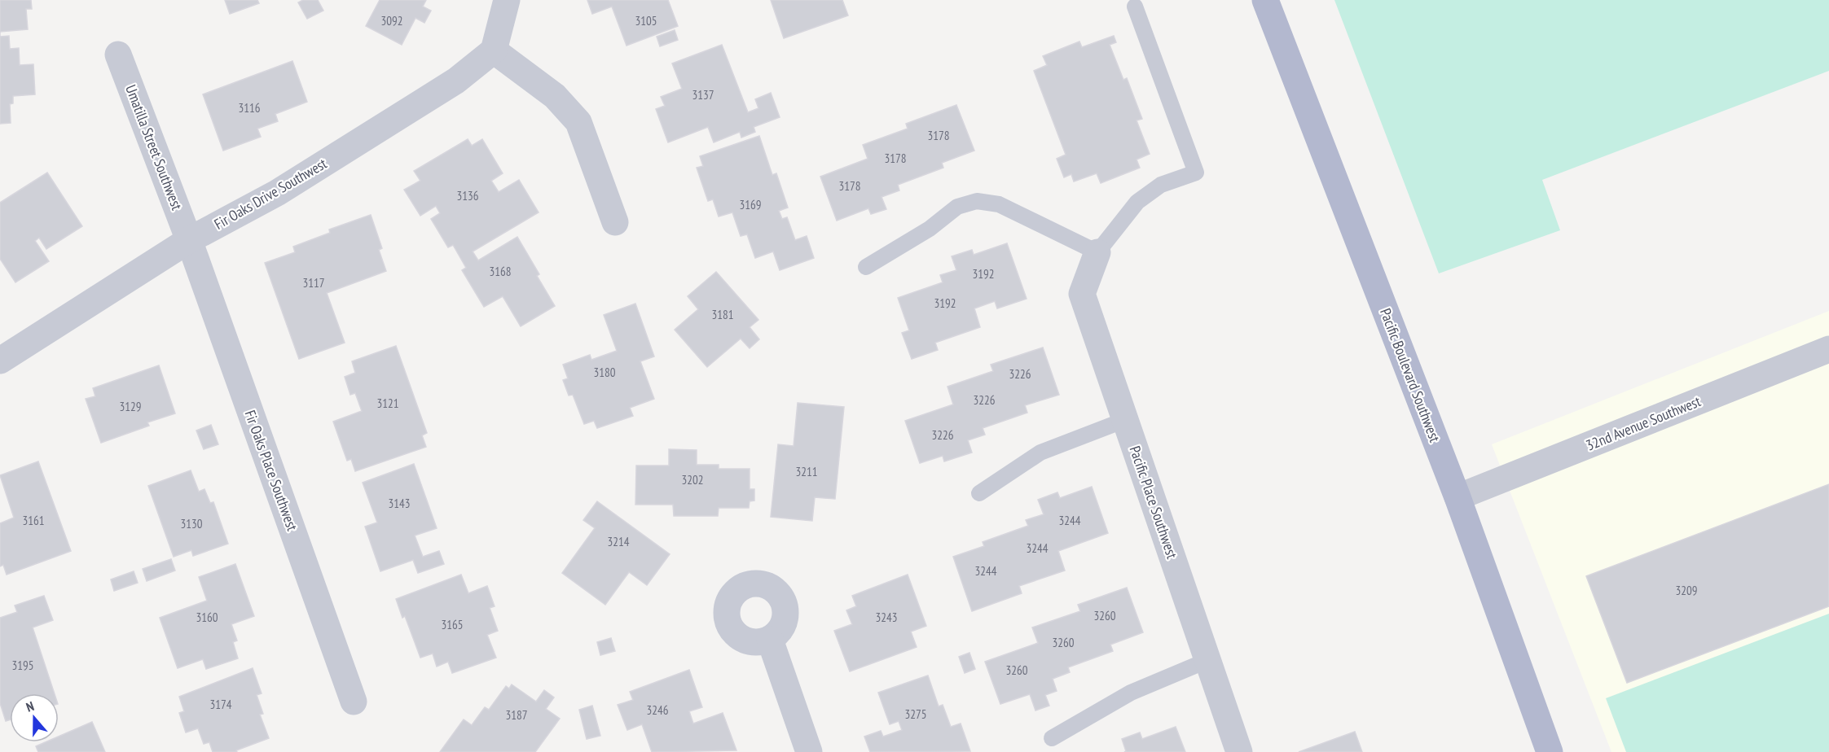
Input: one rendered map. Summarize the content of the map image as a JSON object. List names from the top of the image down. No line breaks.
{"streets":{"main road":["Pacific Boulevard Southwest"],"street":["Umatilla Street Southwest","Fir Oaks Drive Southwest","32nd Avenue Southwest","Fir Oaks Place Southwest","Pacific Place Southwest"]},"crossings":[["Umatilla Street Southwest","Fir Oaks Drive Southwest"],["Umatilla Street Southwest","Fir Oaks Place Southwest"],["Fir Oaks Drive Southwest","Fir Oaks Place Southwest"],["Pacific Boulevard Southwest","32nd Avenue Southwest"]],"house_numbers":["3092","3105","3137","3116","3178","3178","3178","3136","3169","3168","3192","3117","3192","3181","3180","3226","3226","3121","3129","3226","3211","3202","3143","3161","3244","3130","3214","3244","3244","3209","3260","3160","3243","3165","3260","3195","3260","3174","3246","3275","3187"],"north":"top"}
